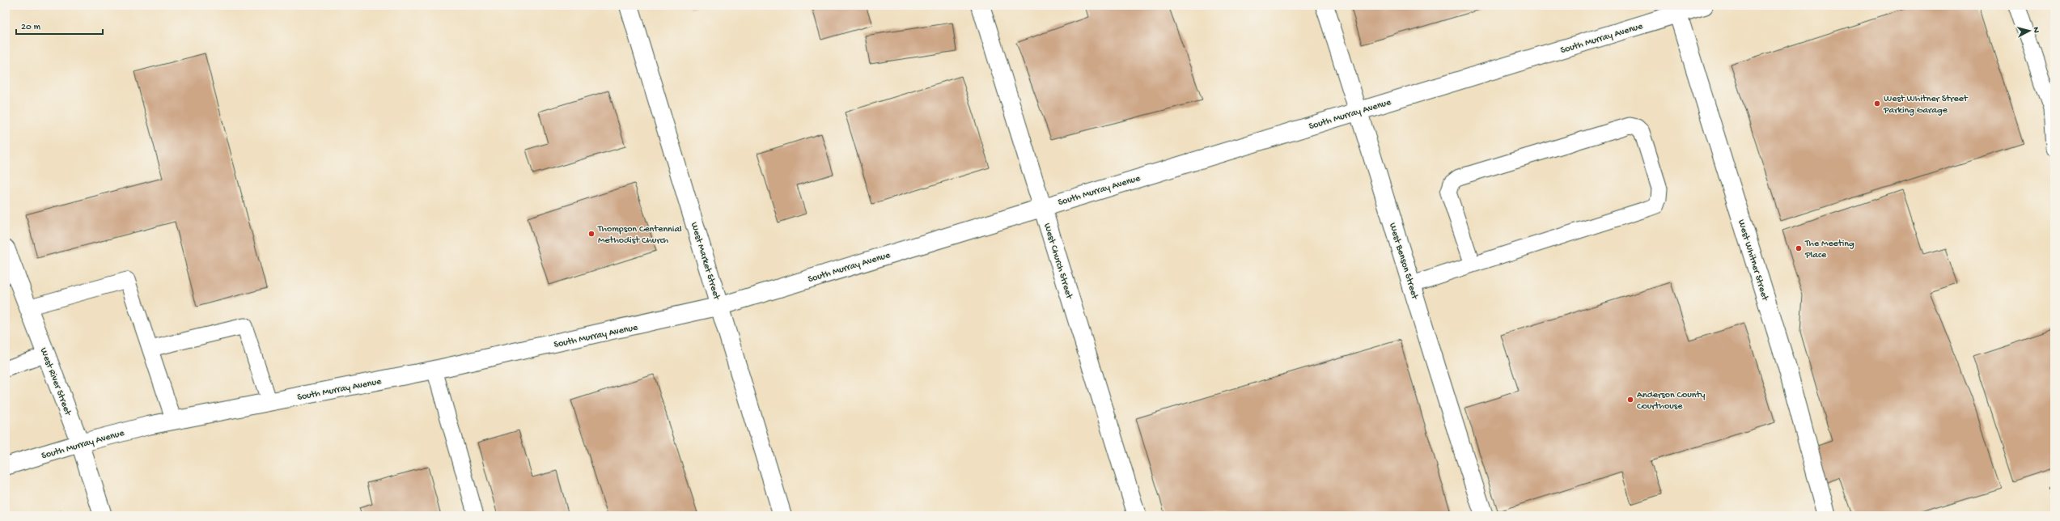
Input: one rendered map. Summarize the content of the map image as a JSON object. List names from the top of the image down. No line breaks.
{"streets":{"street":["South Murray Avenue","West Whitner Street","West Market Street","West Church Street","West Benson Street","West River Street"]},"crossings":[["South Murray Avenue","West Whitner Street"],["South Murray Avenue","West Market Street"],["South Murray Avenue","West Church Street"],["South Murray Avenue","West Benson Street"],["South Murray Avenue","West River Street"]],"places":["West Whitner Street Parking Garage","Thompson Centennial Methodist Church","The Meeting Place","Anderson County Courthouse"],"scale_bar":"20 m","north":"right"}
